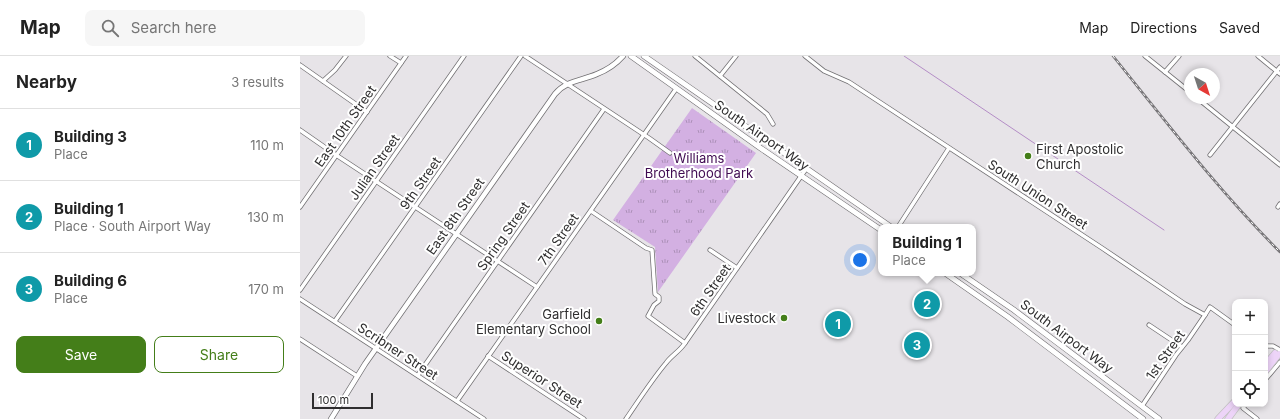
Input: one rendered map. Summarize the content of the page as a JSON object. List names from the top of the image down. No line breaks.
{"streets":{"main road":["South Airport Way"],"street":["East 10th Street","Julian Street","9th Street","South Union Street","East 8th Street","Spring Street","7th Street","6th Street","Scribner Street","1st Street","Superior Street"]},"crossings":[["South Airport Way","7th Street"],["South Airport Way","6th Street"],["South Airport Way","1st Street"],["9th Street","Scribner Street"],["South Union Street","1st Street"],["East 8th Street","Scribner Street"],["Spring Street","Scribner Street"],["7th Street","Scribner Street"],["7th Street","Superior Street"]],"parks":["Williams Brotherhood Park"],"places":["First Apostolic Church","Livestock","Garfield Elementary School"],"scale_bar":"100 m","north":"bottom right","page":{"header":"Map","search":"Search here","nav":["Map","Directions","Saved"],"heading":["Nearby","3 results"],"list":[{"mark":"1","name":"Building 3","note":"Place","value":"110 m"},{"mark":"2","name":"Building 1","note":"Place · South Airport Way","value":"130 m"},{"mark":"3","name":"Building 6","note":"Place","value":"170 m"}],"popup":["Building 1","Place"],"pins":["2","1","3"],"map_buttons":["+","−"],"buttons":["Save","Share"],"scale":"100 m"}}
